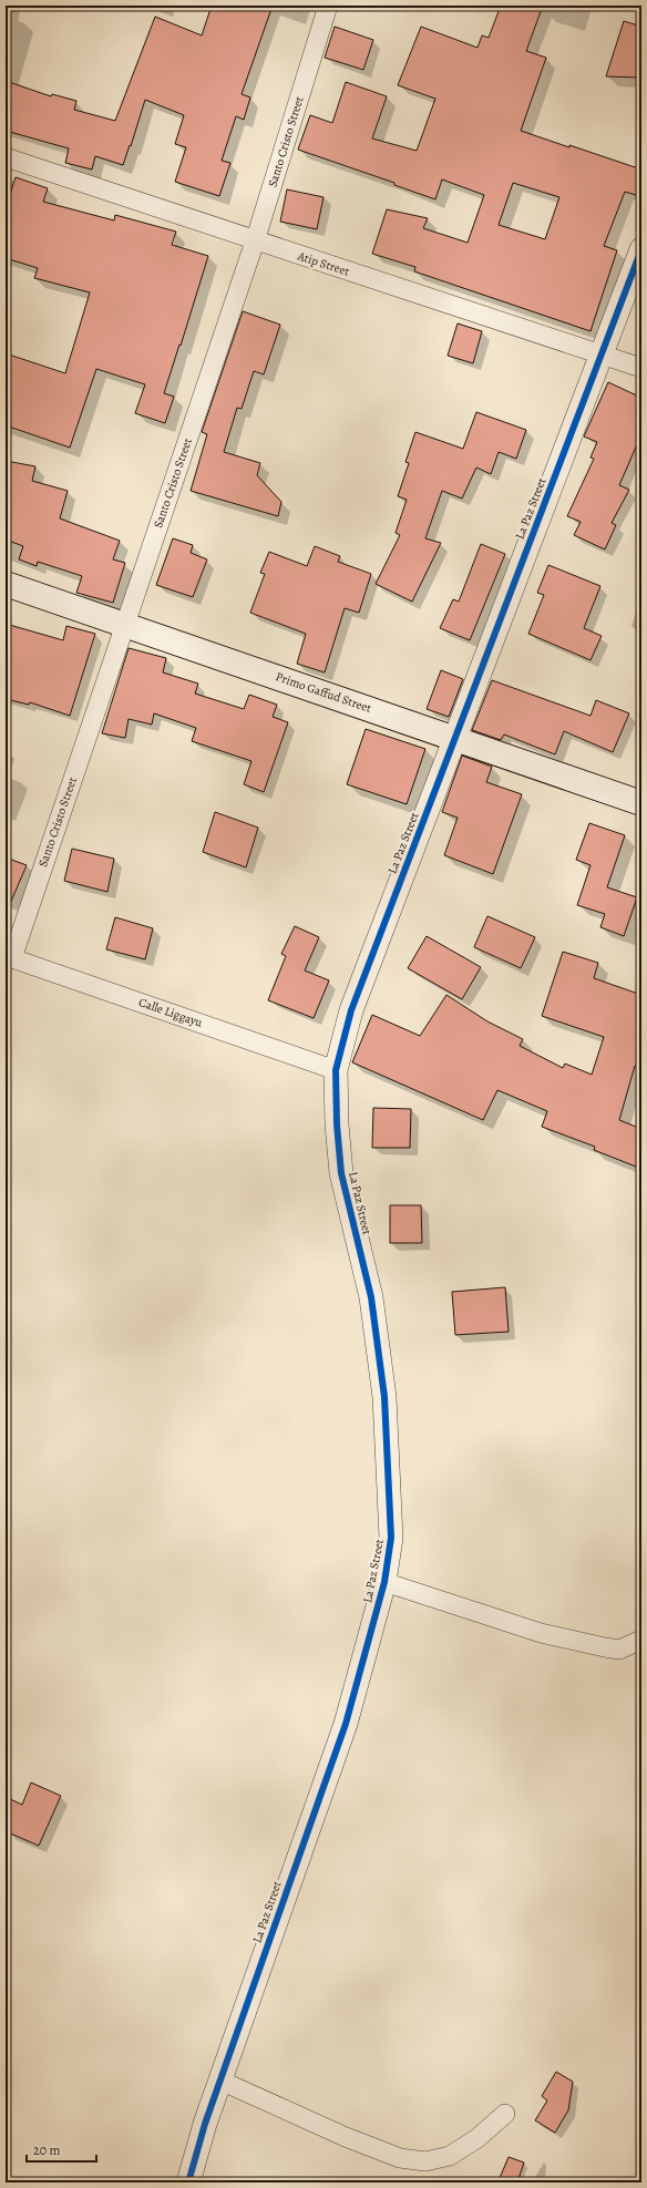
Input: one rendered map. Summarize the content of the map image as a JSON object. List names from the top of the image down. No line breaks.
{"streets":{"main road":["Primo Gaffud Street"],"street":["Santo Cristo Street","Atip Street","La Paz Street","Calle Liggayu"]},"crossings":[["Santo Cristo Street","Atip Street"],["Santo Cristo Street","Primo Gaffud Street"],["Santo Cristo Street","Calle Liggayu"],["Atip Street","La Paz Street"],["La Paz Street","Primo Gaffud Street"],["La Paz Street","Calle Liggayu"]],"scale_bar":"20 m"}
